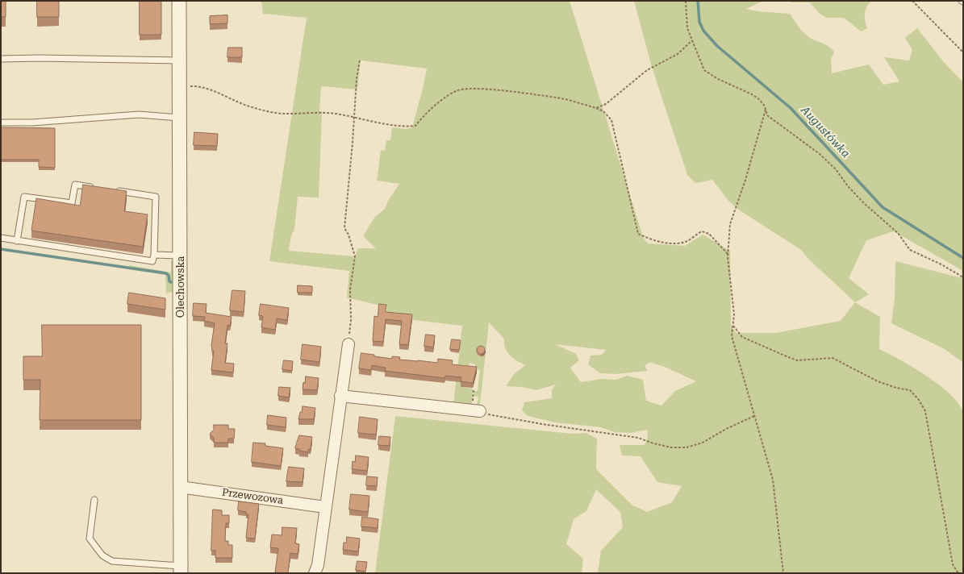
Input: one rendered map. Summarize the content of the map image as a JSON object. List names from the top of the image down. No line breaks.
{"streets":{"street":["Olechowska","Przewozowa"]},"crossings":[["Olechowska","Przewozowa"]],"water":["Augustówka"]}
